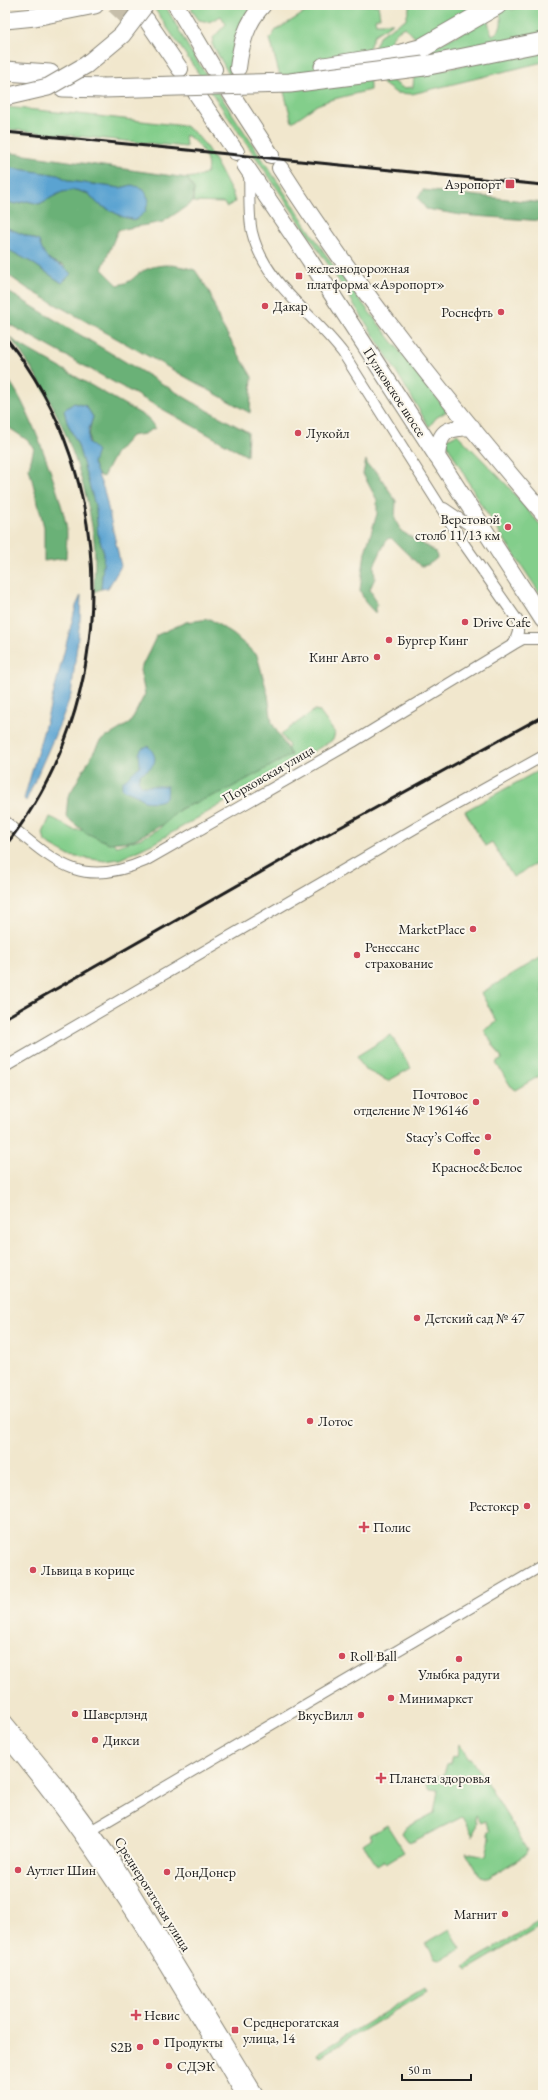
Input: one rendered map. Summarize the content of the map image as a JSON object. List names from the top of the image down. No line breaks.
{"streets":{"main road":["Пулковское шоссе"],"street":["Порховская улица","Среднерогатская улица"]},"places":{"transit":["Аэропорт","железнодорожная платформа «Аэропорт»","Среднерогатская улица, 14"],"other":["Дакар","Роснефть","Лукойл","Верстовой столб 11/13 км","Drive Cafe","Бургер Кинг","Кинг Авто","MarketPlace","Ренессанс страхование","Почтовое отделение № 196146","Stacy’s Coffee","Красное&Белое","Детский сад № 47","Лотос","Рестокер","Львица в корице","Roll Ball","Улыбка радуги","Минимаркет","Шаверлэнд","ВкусВилл","Дикси","Аутлет Шин","ДонДонер","Магнит","Продукты","S2B","СДЭК"],"health":["Полис","Планета здоровья","Невис"]},"scale_bar":"50 m"}
